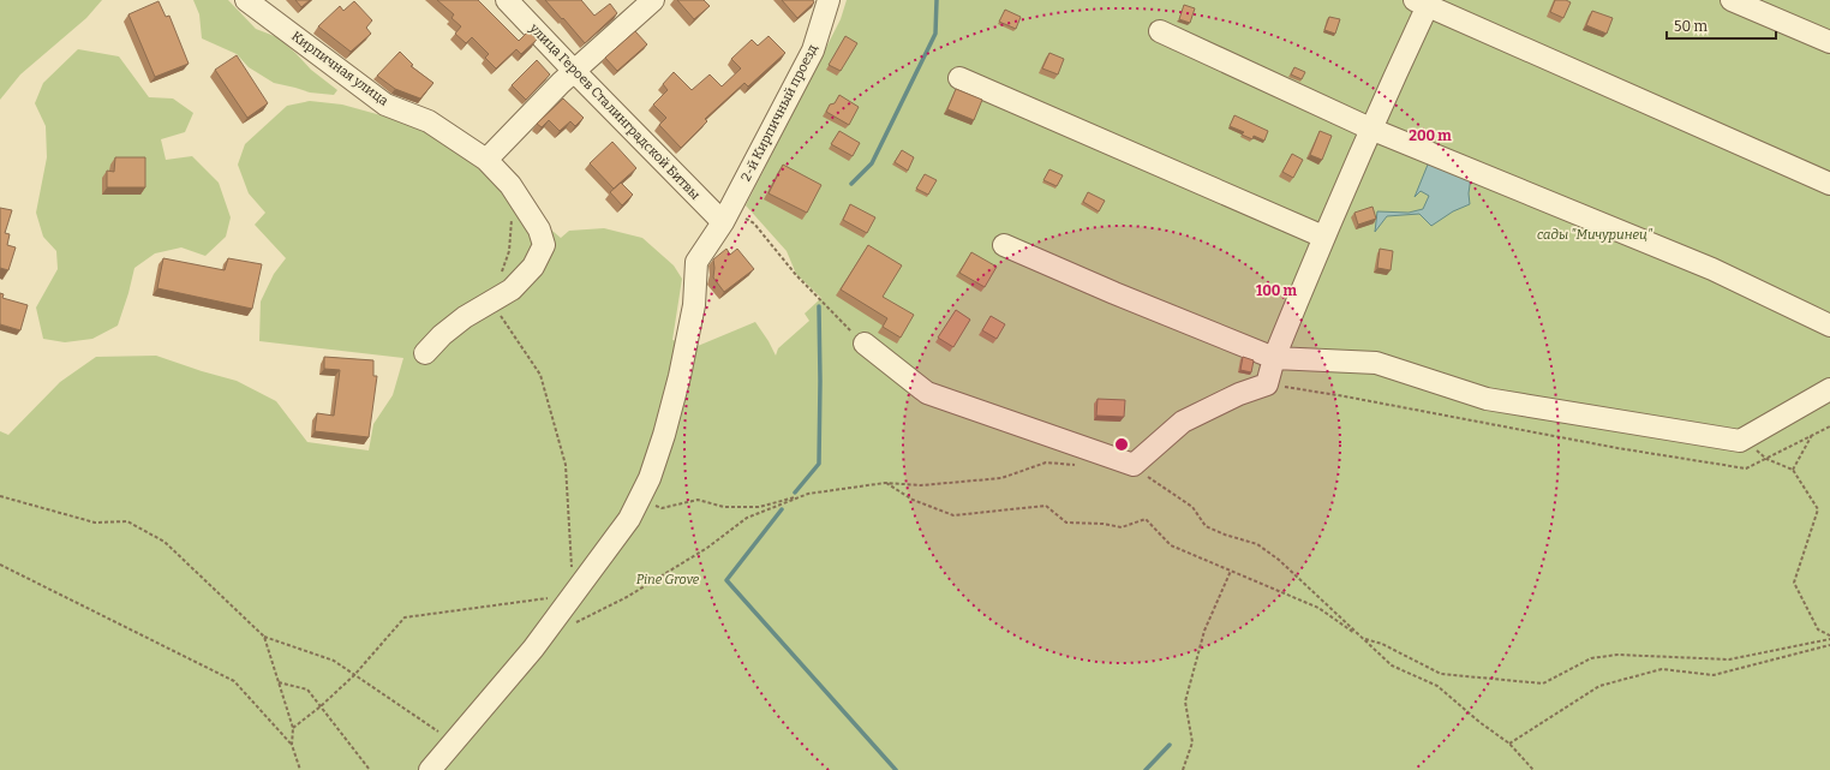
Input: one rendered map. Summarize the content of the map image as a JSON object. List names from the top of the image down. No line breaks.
{"streets":{"street":["Кирпичная улица","улица Героев Сталинградской Битвы","2-й Кирпичный проезд"]},"crossings":[["улица Героев Сталинградской Битвы","2-й Кирпичный проезд"]],"parks":["сады \"Мичуринец\"","Pine Grove"],"scale_bar":"50 m","rings":["200 m","100 m"]}
